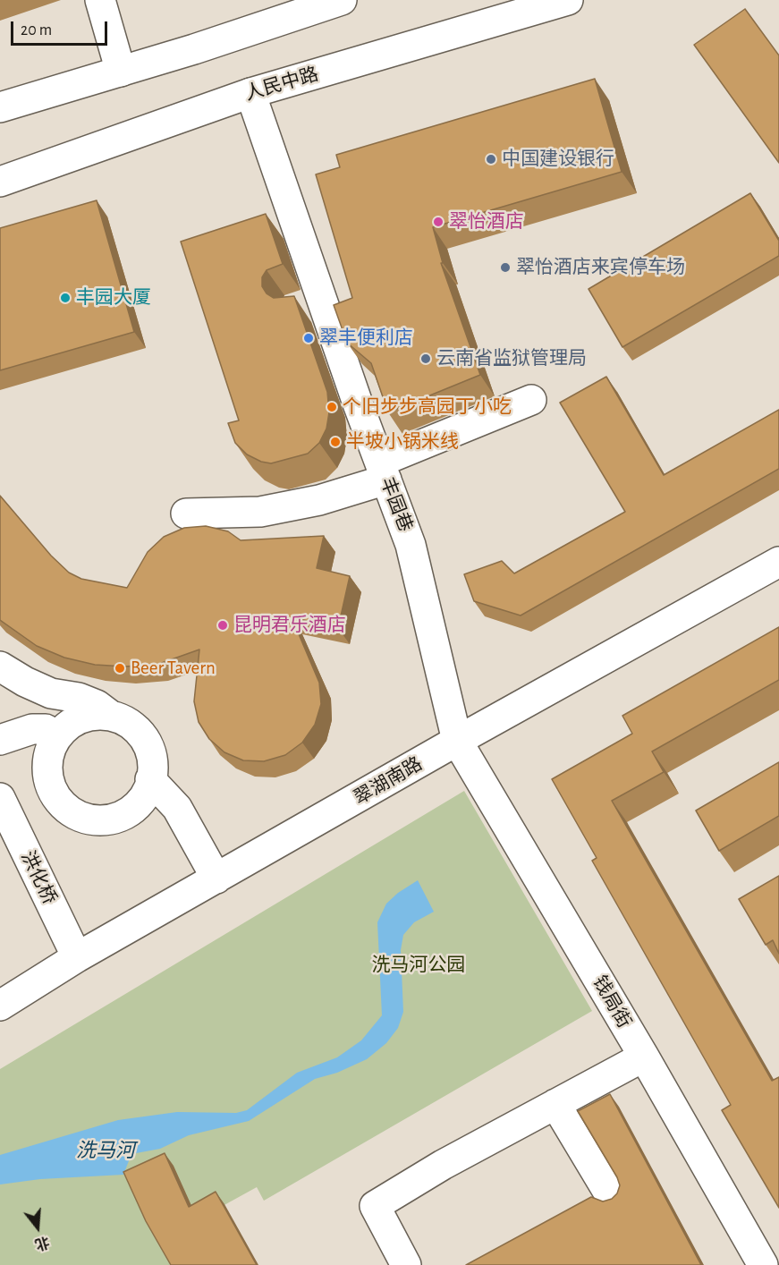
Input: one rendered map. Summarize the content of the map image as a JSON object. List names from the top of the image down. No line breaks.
{"streets":{"street":["人民中路","丰园巷","翠湖南路","洪化桥","钱局街"]},"crossings":[["人民中路","丰园巷"],["丰园巷","翠湖南路"],["丰园巷","钱局街"],["翠湖南路","洪化桥"],["翠湖南路","钱局街"]],"water":["洗马河"],"parks":["洗马河公园"],"places":["中国建设银行","翠怡酒店","翠怡酒店来宾停车场","丰园大厦","翠丰便利店","云南省监狱管理局","个旧步步高园丁小吃","半坡小锅米线","昆明君乐酒店","Beer Tavern"],"scale_bar":"20 m","north":"bottom"}
